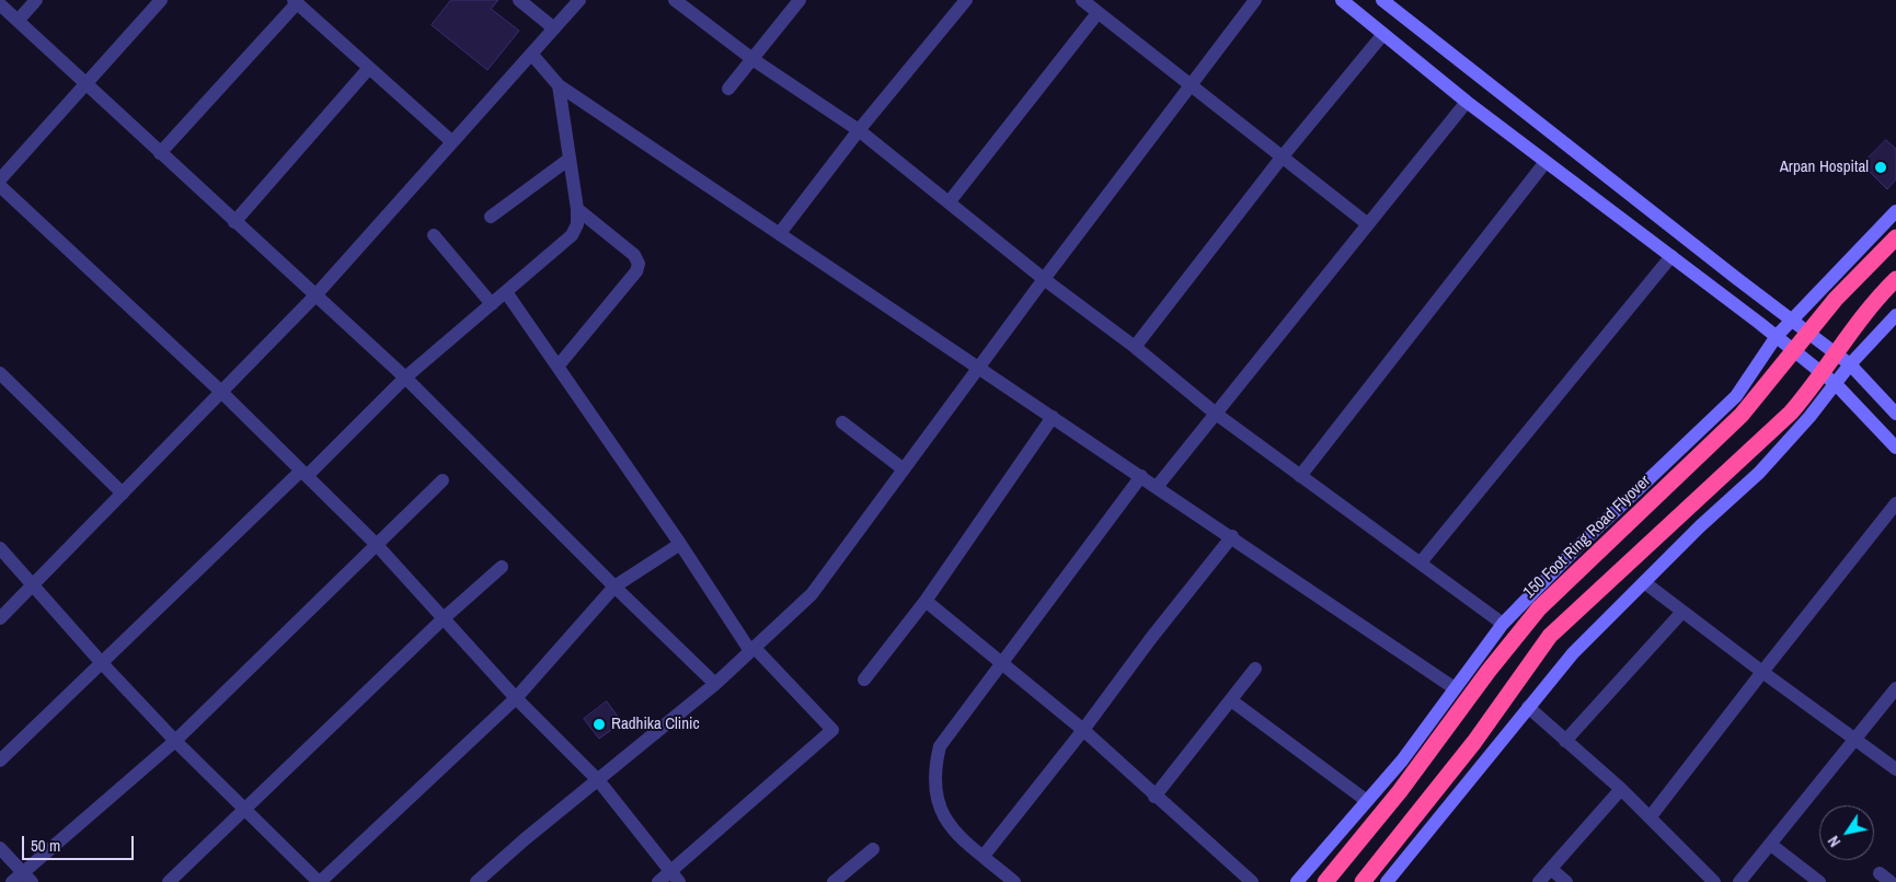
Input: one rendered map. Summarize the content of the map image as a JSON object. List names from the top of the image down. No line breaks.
{"streets":{"highway":["150 Foot Ring Road Flyover"]},"places":["Arpan Hospital","Radhika Clinic"],"scale_bar":"50 m","north":"bottom left"}
